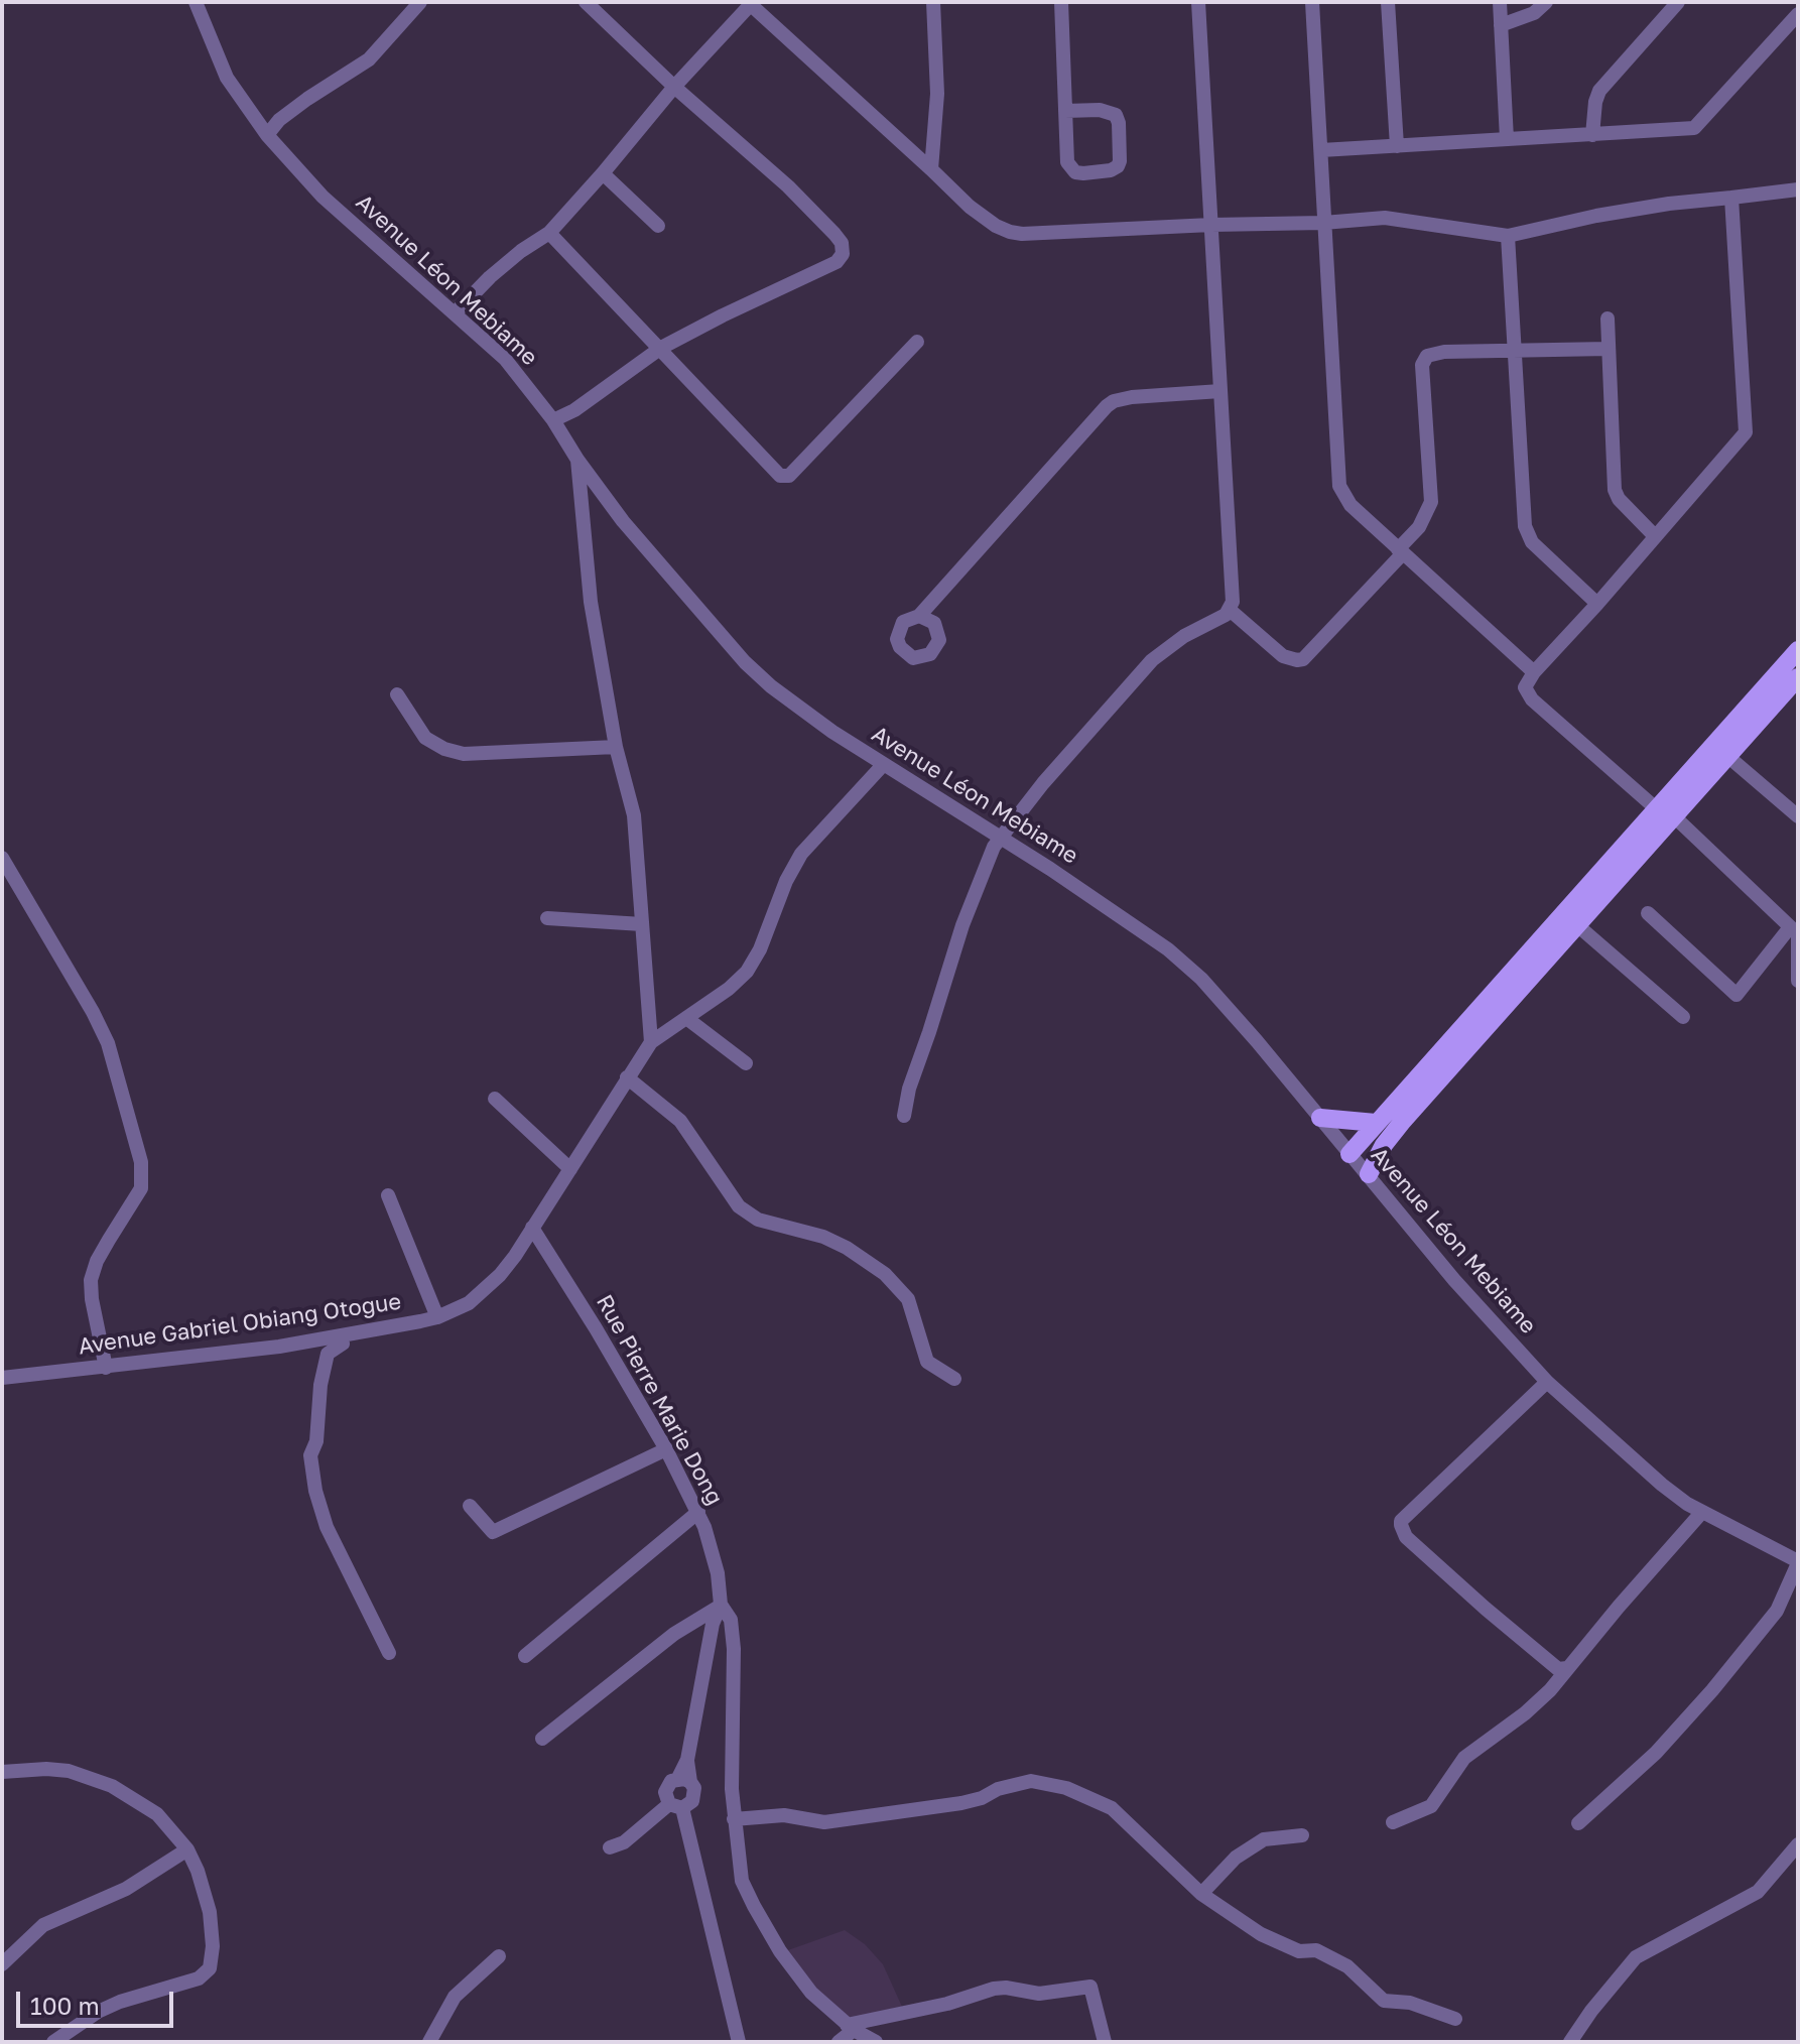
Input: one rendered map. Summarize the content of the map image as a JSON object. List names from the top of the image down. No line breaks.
{"streets":{"street":["Avenue Léon Mebiame","Avenue Gabriel Obiang Otogue","Rue Pierre Marie Dong"]},"crossings":[["Avenue Léon Mebiame","Avenue Gabriel Obiang Otogue"],["Avenue Gabriel Obiang Otogue","Rue Pierre Marie Dong"]],"scale_bar":"100 m"}
